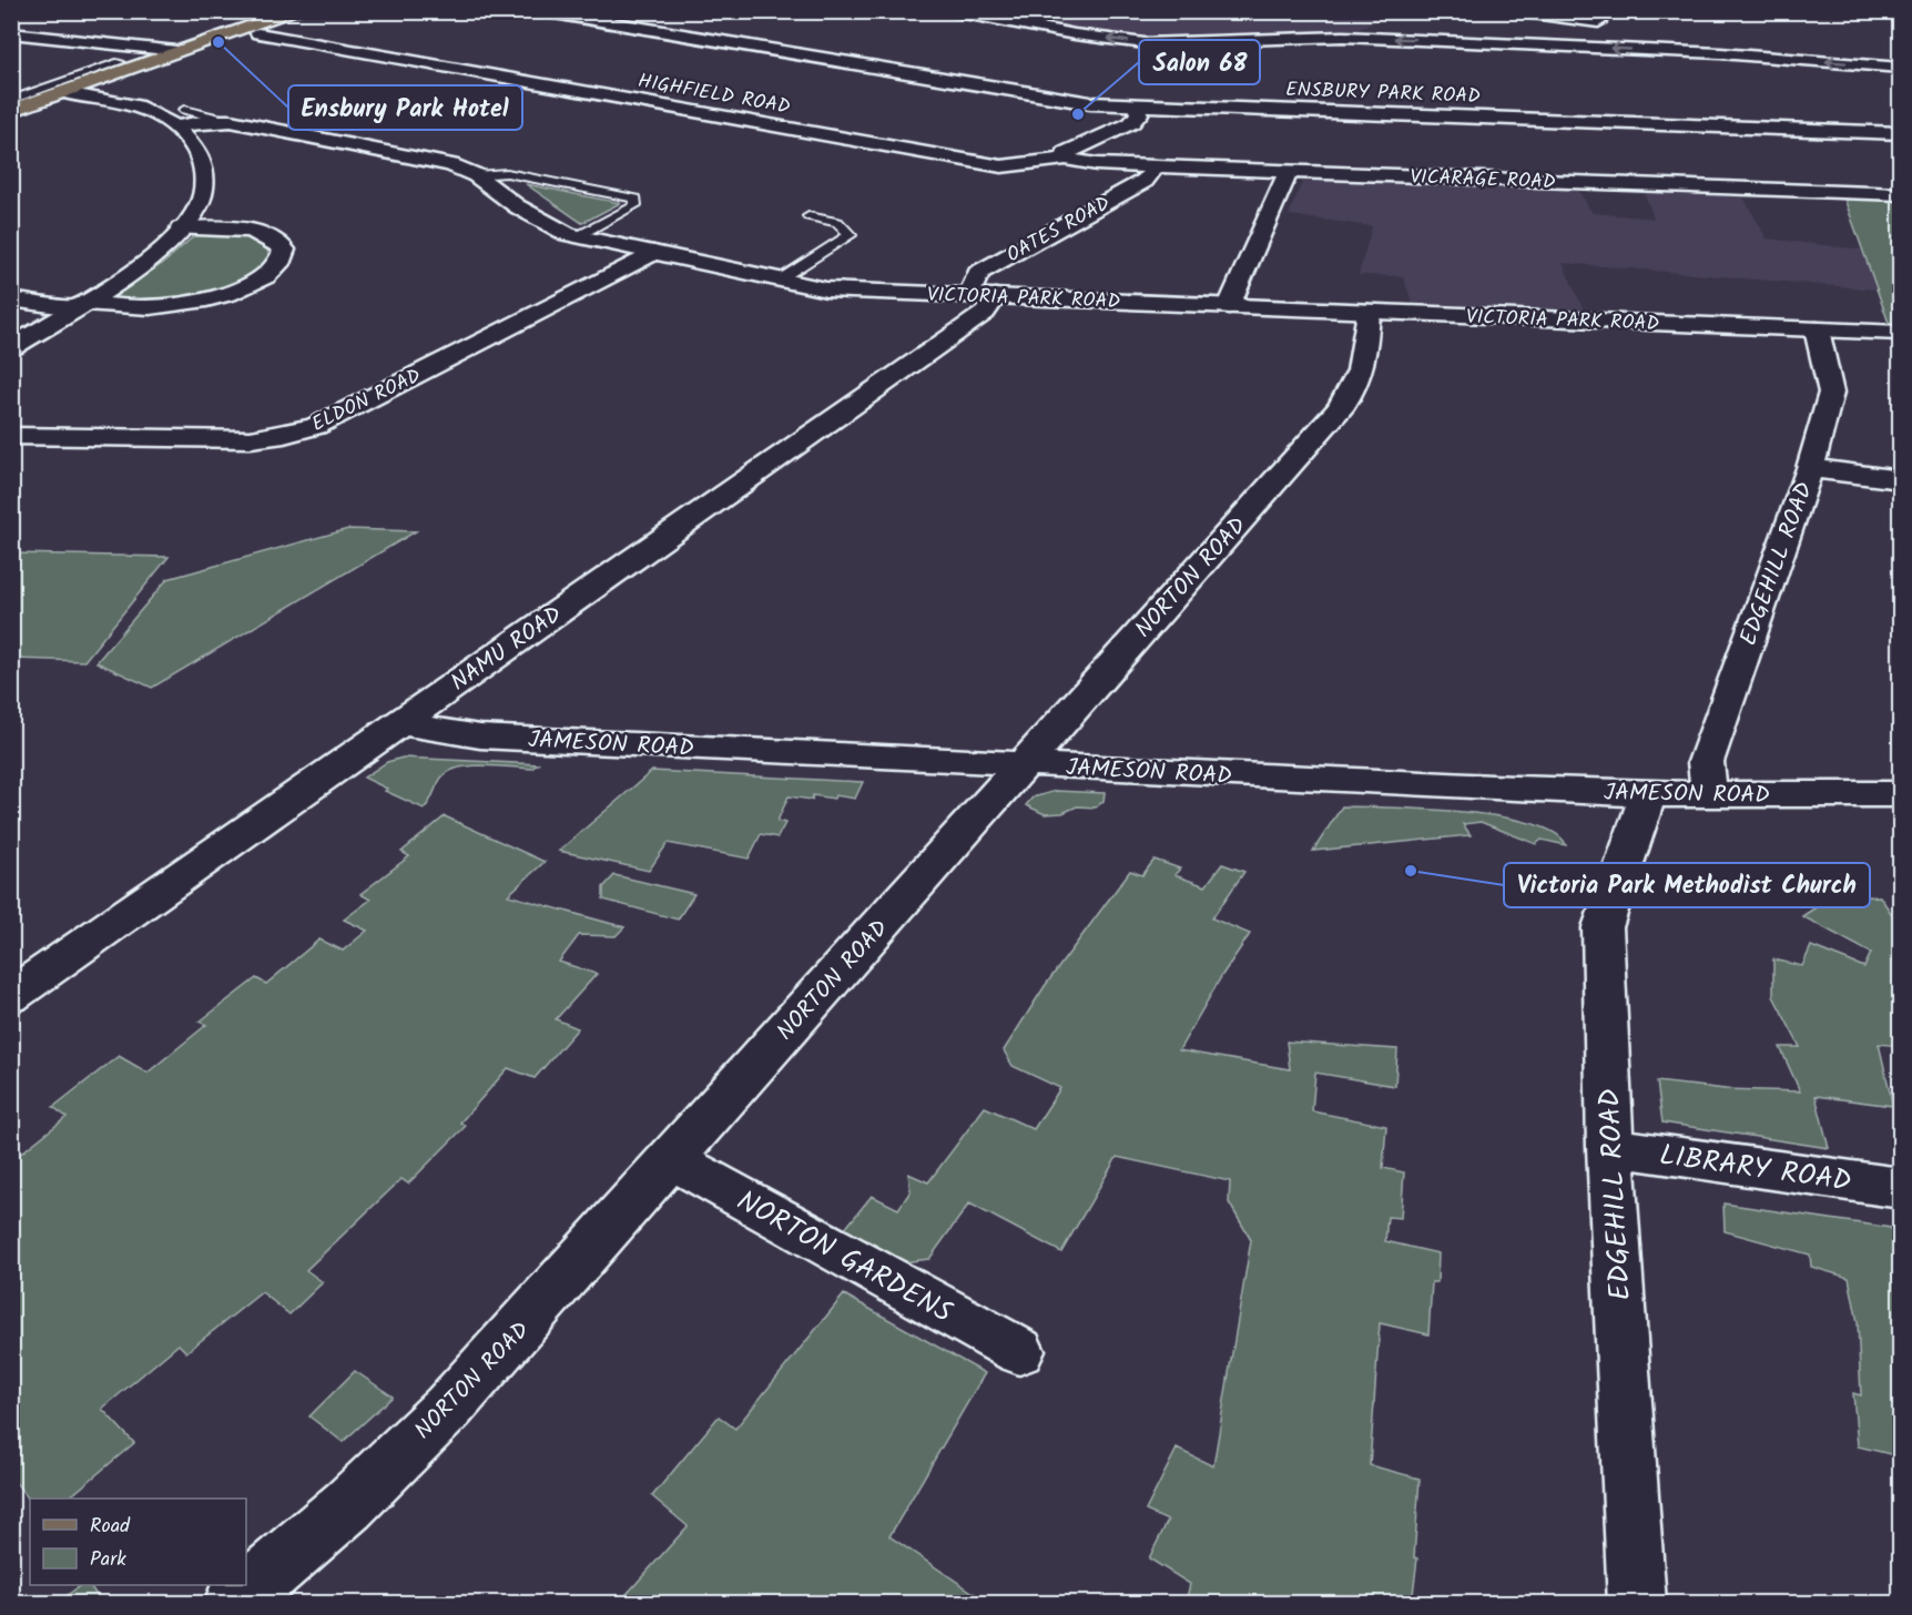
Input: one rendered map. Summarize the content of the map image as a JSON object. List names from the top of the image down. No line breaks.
{"streets":{"street":["ENSBURY PARK ROAD","HIGHFIELD ROAD","VICARAGE ROAD","OATES ROAD","VICTORIA PARK ROAD","ELDON ROAD","EDGEHILL ROAD","NORTON ROAD","NAMU ROAD","JAMESON ROAD","LIBRARY ROAD","NORTON GARDENS"]},"crossings":[["ENSBURY PARK ROAD","HIGHFIELD ROAD"],["HIGHFIELD ROAD","VICARAGE ROAD"],["VICARAGE ROAD","OATES ROAD"],["OATES ROAD","VICTORIA PARK ROAD"],["OATES ROAD","NAMU ROAD"],["VICTORIA PARK ROAD","ELDON ROAD"],["VICTORIA PARK ROAD","EDGEHILL ROAD"],["VICTORIA PARK ROAD","NORTON ROAD"],["VICTORIA PARK ROAD","NAMU ROAD"],["EDGEHILL ROAD","JAMESON ROAD"],["EDGEHILL ROAD","LIBRARY ROAD"],["NORTON ROAD","JAMESON ROAD"],["NORTON ROAD","NORTON GARDENS"],["NAMU ROAD","JAMESON ROAD"]],"places":["Ensbury Park Hotel","Salon 68","Victoria Park Methodist Church"],"legend":["Road","Park"]}
